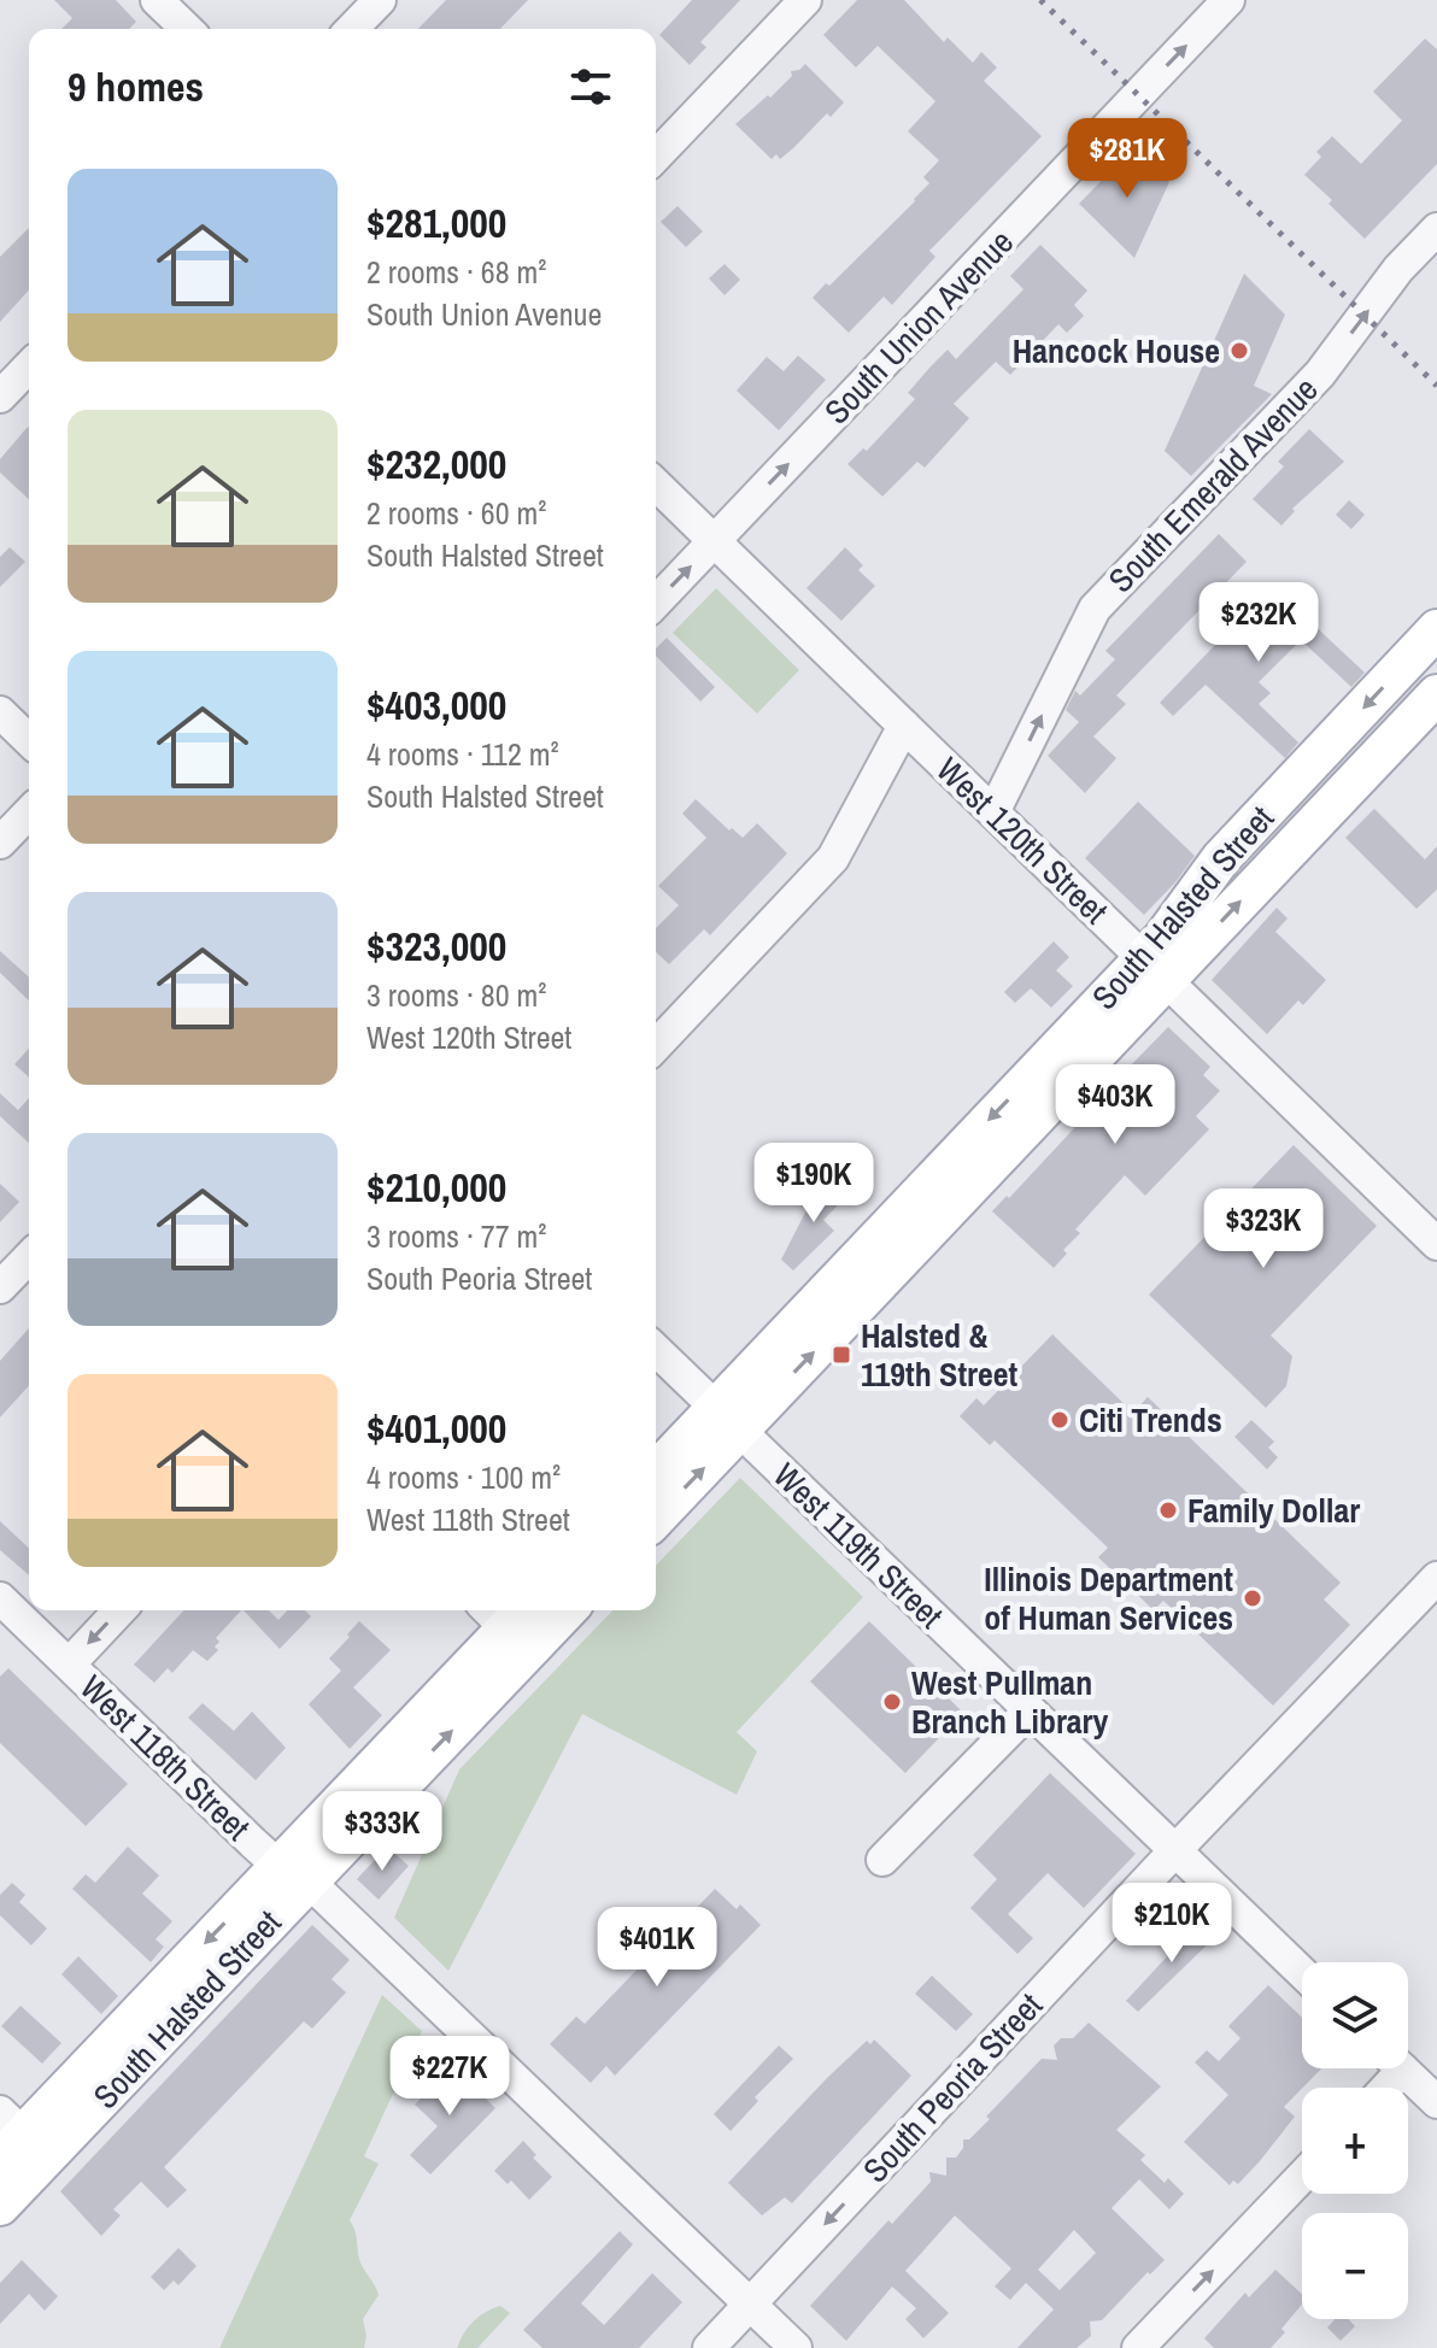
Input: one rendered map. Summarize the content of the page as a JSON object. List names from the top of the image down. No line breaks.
{"streets":{"main road":["South Halsted Street"],"street":["South Union Avenue","South Emerald Avenue","West 120th Street","West 119th Street","West 118th Street","South Peoria Street"]},"crossings":[["South Union Avenue","West 120th Street"],["South Emerald Avenue","West 120th Street"],["West 120th Street","South Halsted Street"],["South Halsted Street","West 119th Street"],["South Halsted Street","West 118th Street"],["West 119th Street","South Peoria Street"],["West 118th Street","South Peoria Street"]],"one_way":["South Union Avenue","South Emerald Avenue"],"places":{"other":["Hancock House","Citi Trends","Family Dollar","Illinois Department of Human Services","West Pullman Branch Library"],"transit":["Halsted & 119th Street"]},"page":{"heading":"9 homes","price":["$281K","$232K","$403K","$190K","$323K","$333K","$210K","$401K","$227K"],"list":[{"name":"$281,000","note":"2 rooms · 68 m² · South Union Avenue"},{"name":"$232,000","note":"2 rooms · 60 m² · South Halsted Street"},{"name":"$403,000","note":"4 rooms · 112 m² · South Halsted Street"},{"name":"$323,000","note":"3 rooms · 80 m² · West 120th Street"},{"name":"$210,000","note":"3 rooms · 77 m² · South Peoria Street"},{"name":"$401,000","note":"4 rooms · 100 m² · West 118th Street"}],"map_buttons":["+","−"]}}
